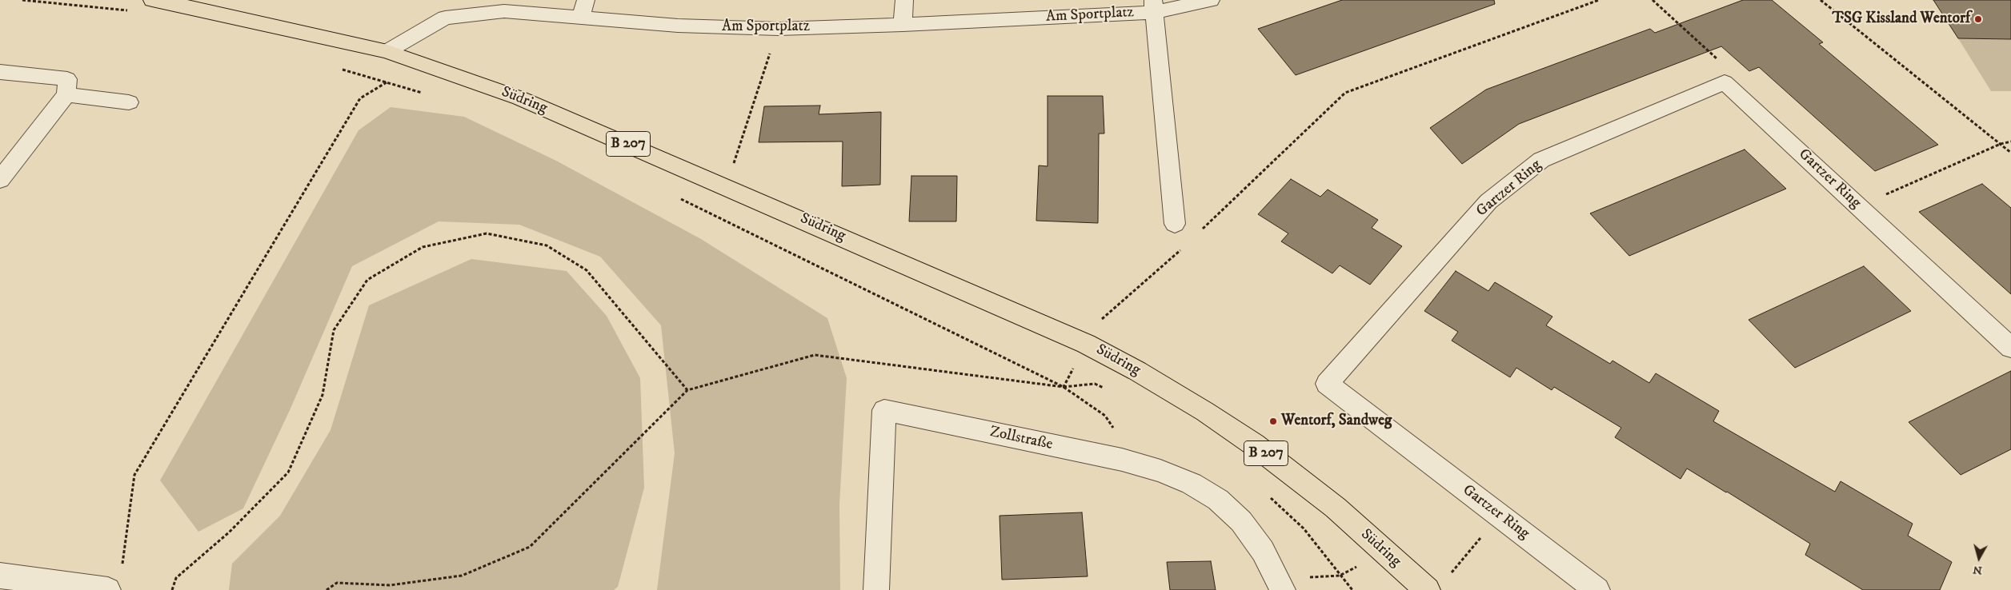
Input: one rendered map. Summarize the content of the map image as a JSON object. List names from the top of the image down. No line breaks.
{"streets":{"main road":["Südring","B 207"],"street":["Am Sportplatz","Gartzer Ring","Zollstraße"]},"crossings":[["Am Sportplatz","Südring"]],"places":["TSG Kissland Wentorf","Wentorf, Sandweg"],"north":"bottom"}
